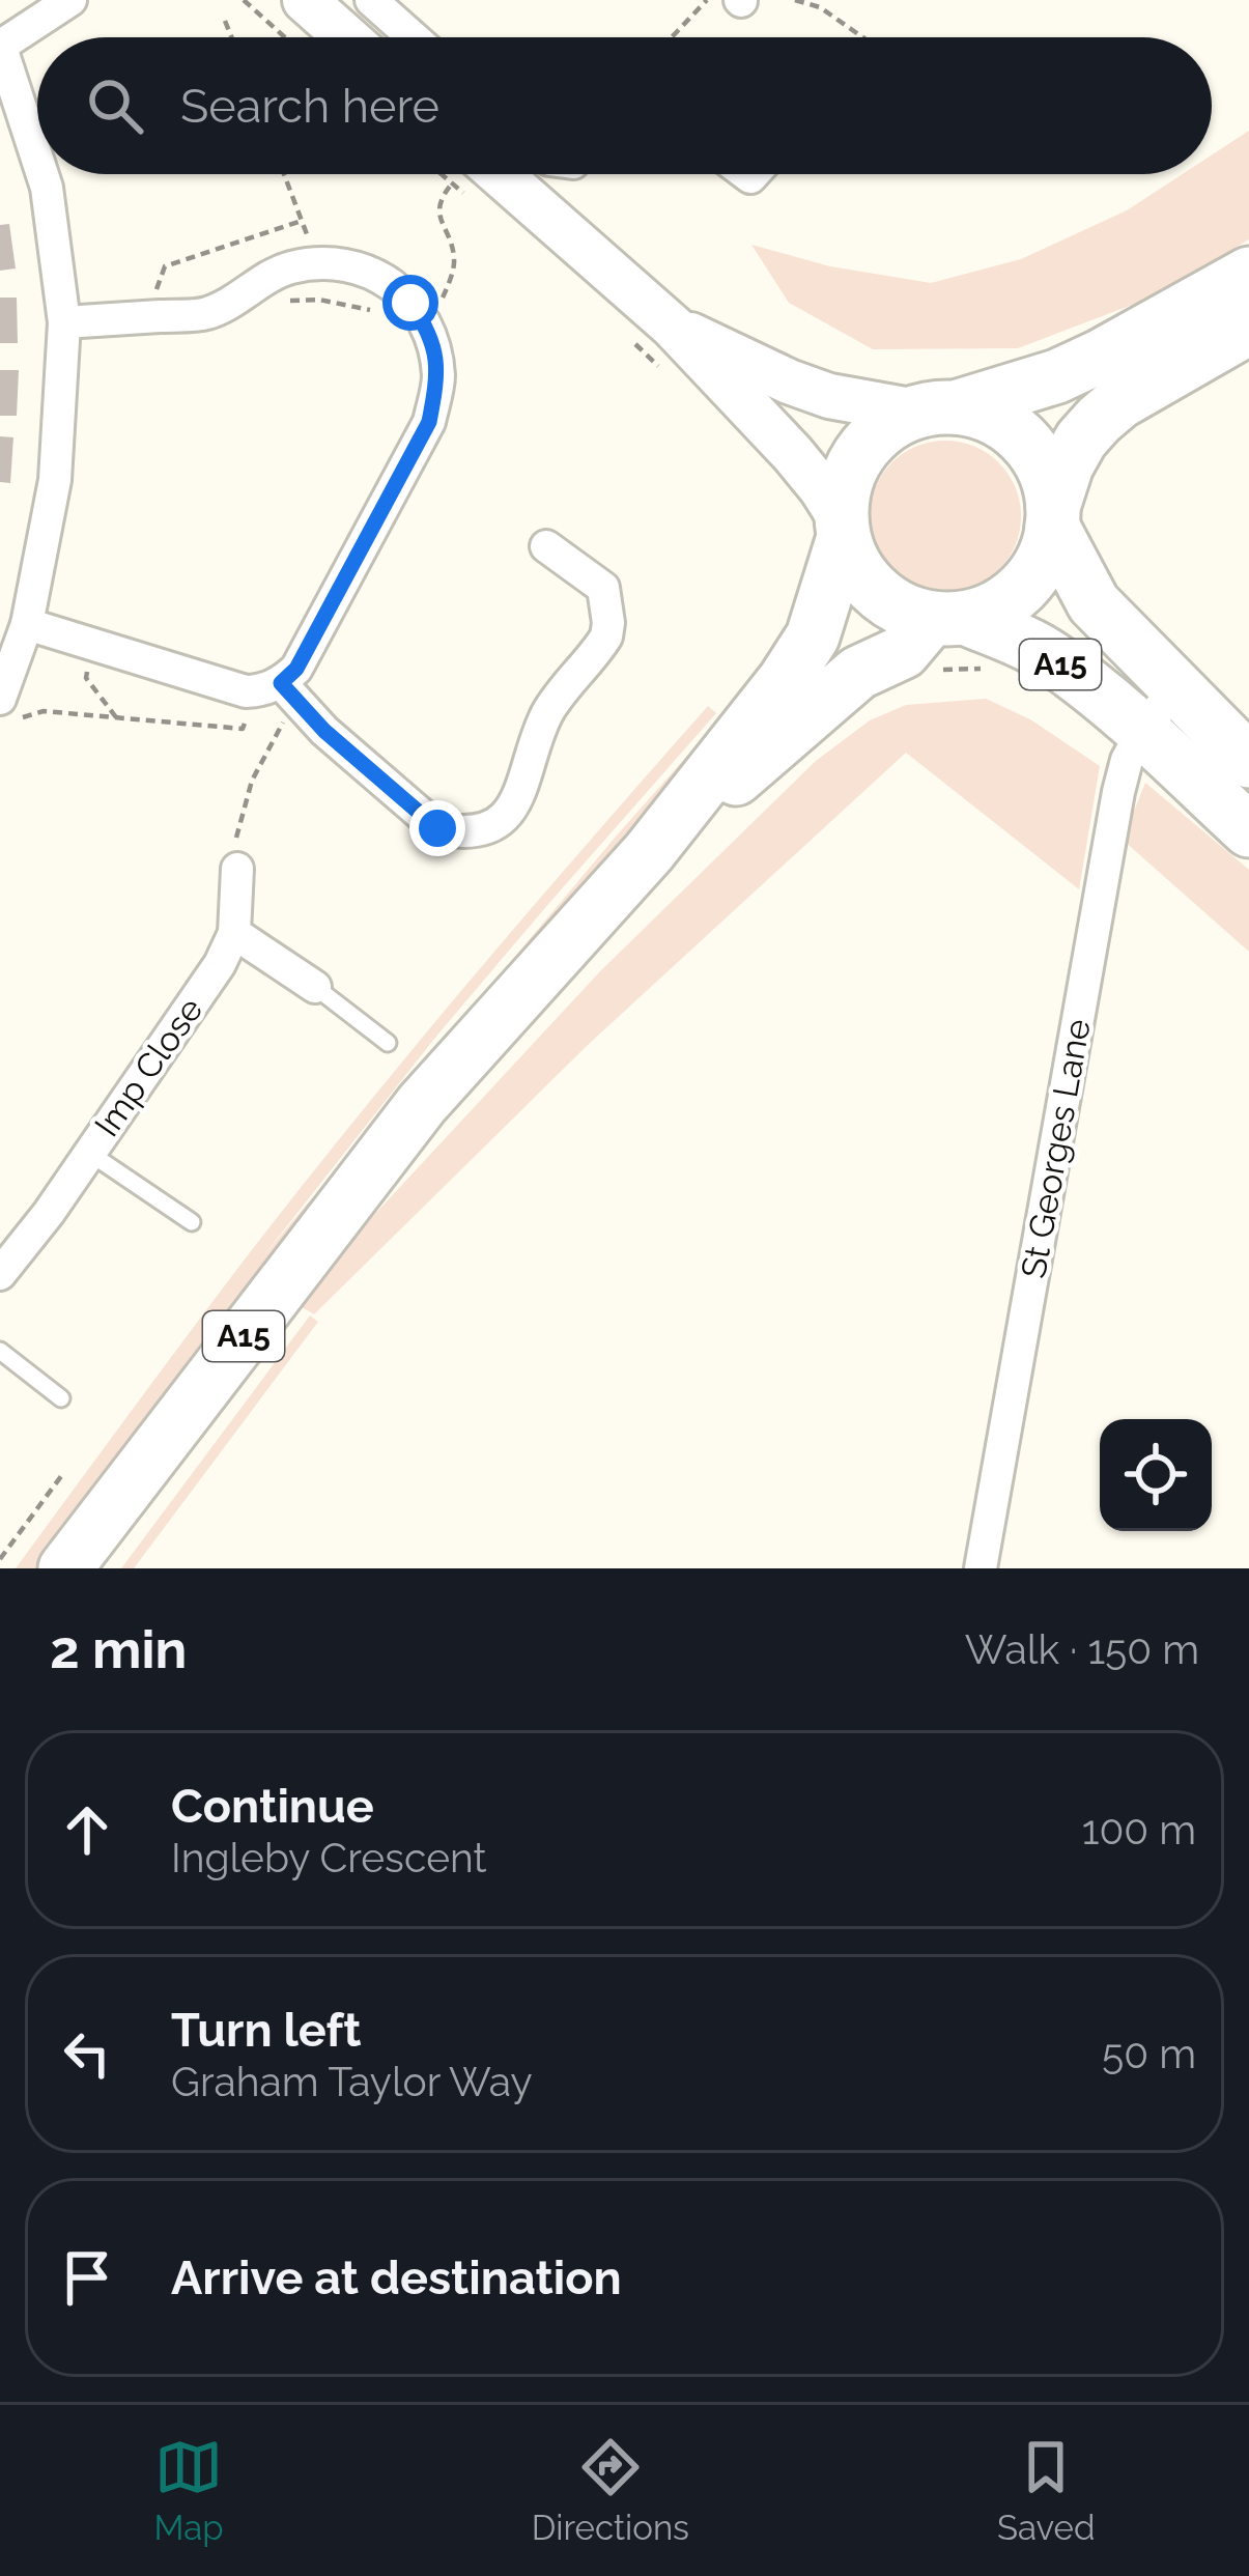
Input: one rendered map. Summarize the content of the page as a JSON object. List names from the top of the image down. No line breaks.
{"streets":{"highway":["A15"],"street":["Imp Close","St Georges Lane"]},"crossings":[["A15","St Georges Lane"]],"page":{"search":"Search here","heading":["2 min","Walk · 150 m"],"list":[["Continue","Ingleby Crescent","100 m"],["Turn left","Graham Taylor Way","50 m"],"Arrive at destination"],"nav":["Map","Directions","Saved"]}}
